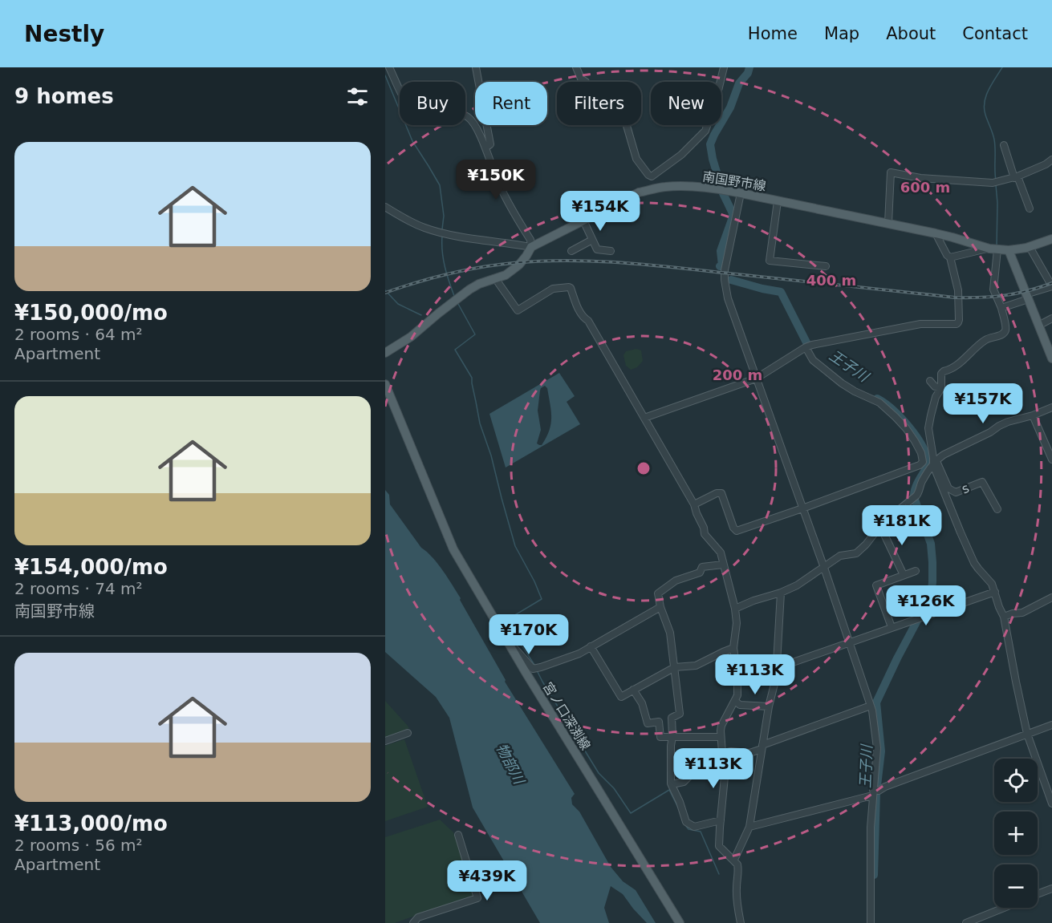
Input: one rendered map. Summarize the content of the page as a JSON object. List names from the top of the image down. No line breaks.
{"streets":{"main road":["南国野市線","宮ノ口深渕線"],"street":["s"]},"water":["王子川","物部川"],"page":{"header":"Nestly","nav":["Home","Map","About","Contact"],"heading":"9 homes","chip":["Buy","Rent","Filters","New"],"list":[{"name":"¥150,000/mo","note":"2 rooms · 64 m² · Apartment"},{"name":"¥154,000/mo","note":"2 rooms · 74 m² · 南国野市線"},{"name":"¥113,000/mo","note":"2 rooms · 56 m² · Apartment"}],"price":["¥150K","¥154K","¥157K","¥181K","¥126K","¥170K","¥113K","¥113K","¥439K"],"map_buttons":["+","−"]},"rings":["600 m","400 m","200 m"]}
